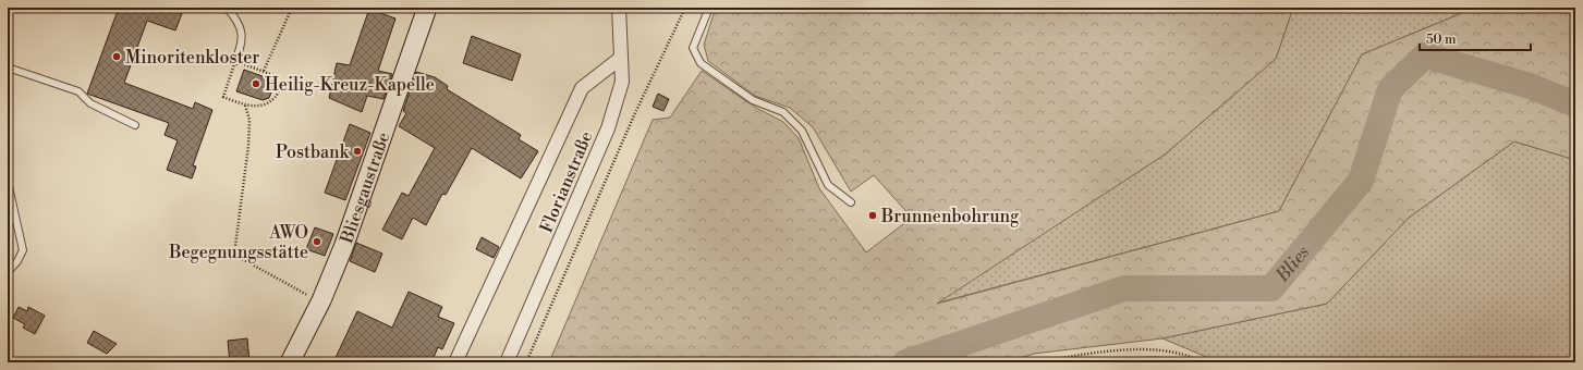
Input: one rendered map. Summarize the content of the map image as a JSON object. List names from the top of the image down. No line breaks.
{"streets":{"main road":["Bliesgaustraße"],"street":["Florianstraße"]},"water":["Blies"],"places":["Minoritenkloster","Heilig-Kreuz-Kapelle","Postbank","Brunnenbohrung","AWO Begegnungsstätte"],"scale_bar":"50 m"}
